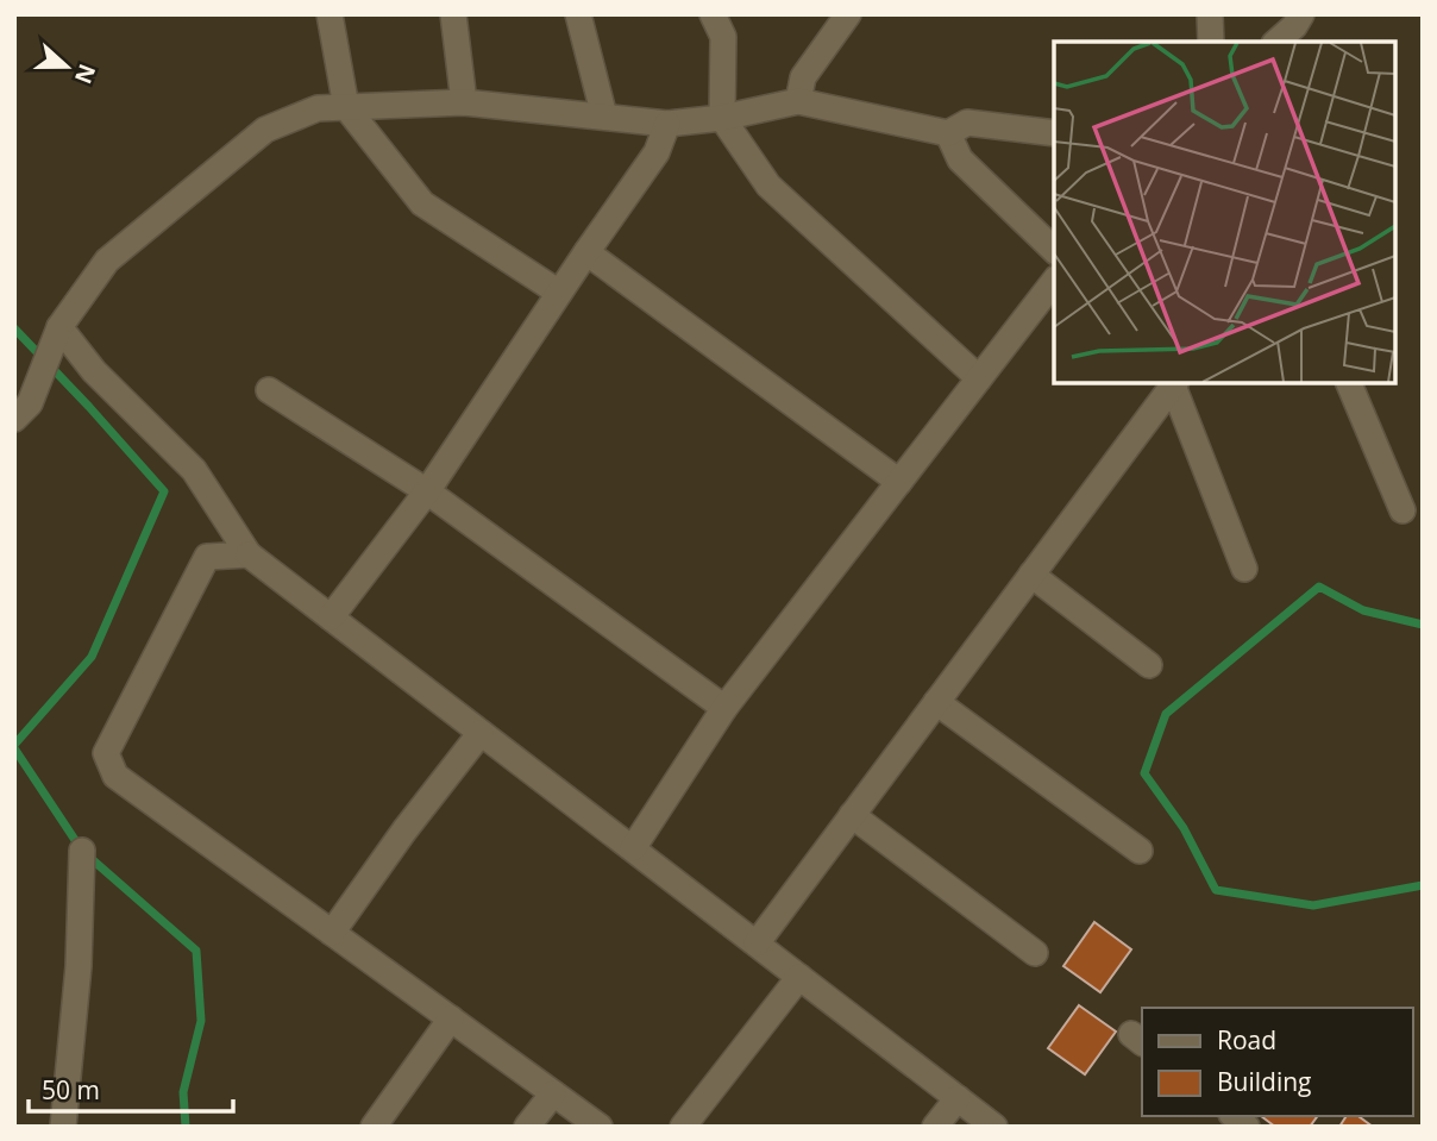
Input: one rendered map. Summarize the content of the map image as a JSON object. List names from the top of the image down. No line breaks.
{"legend":["Road","Building"],"scale_bar":"50 m","north":"right"}
